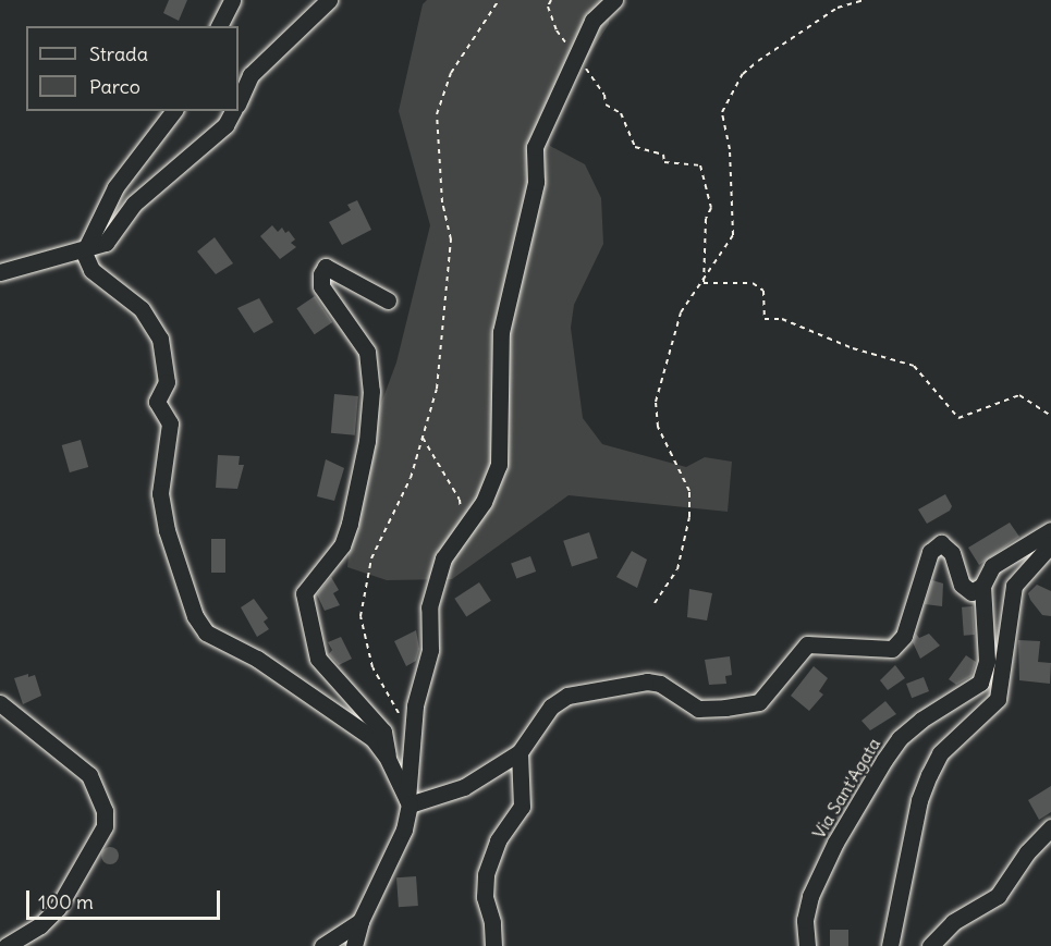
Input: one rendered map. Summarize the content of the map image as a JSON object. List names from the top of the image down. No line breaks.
{"streets":{"street":["Via Sant'Agata"]},"legend":["Strada","Parco"],"scale_bar":"100 m"}
